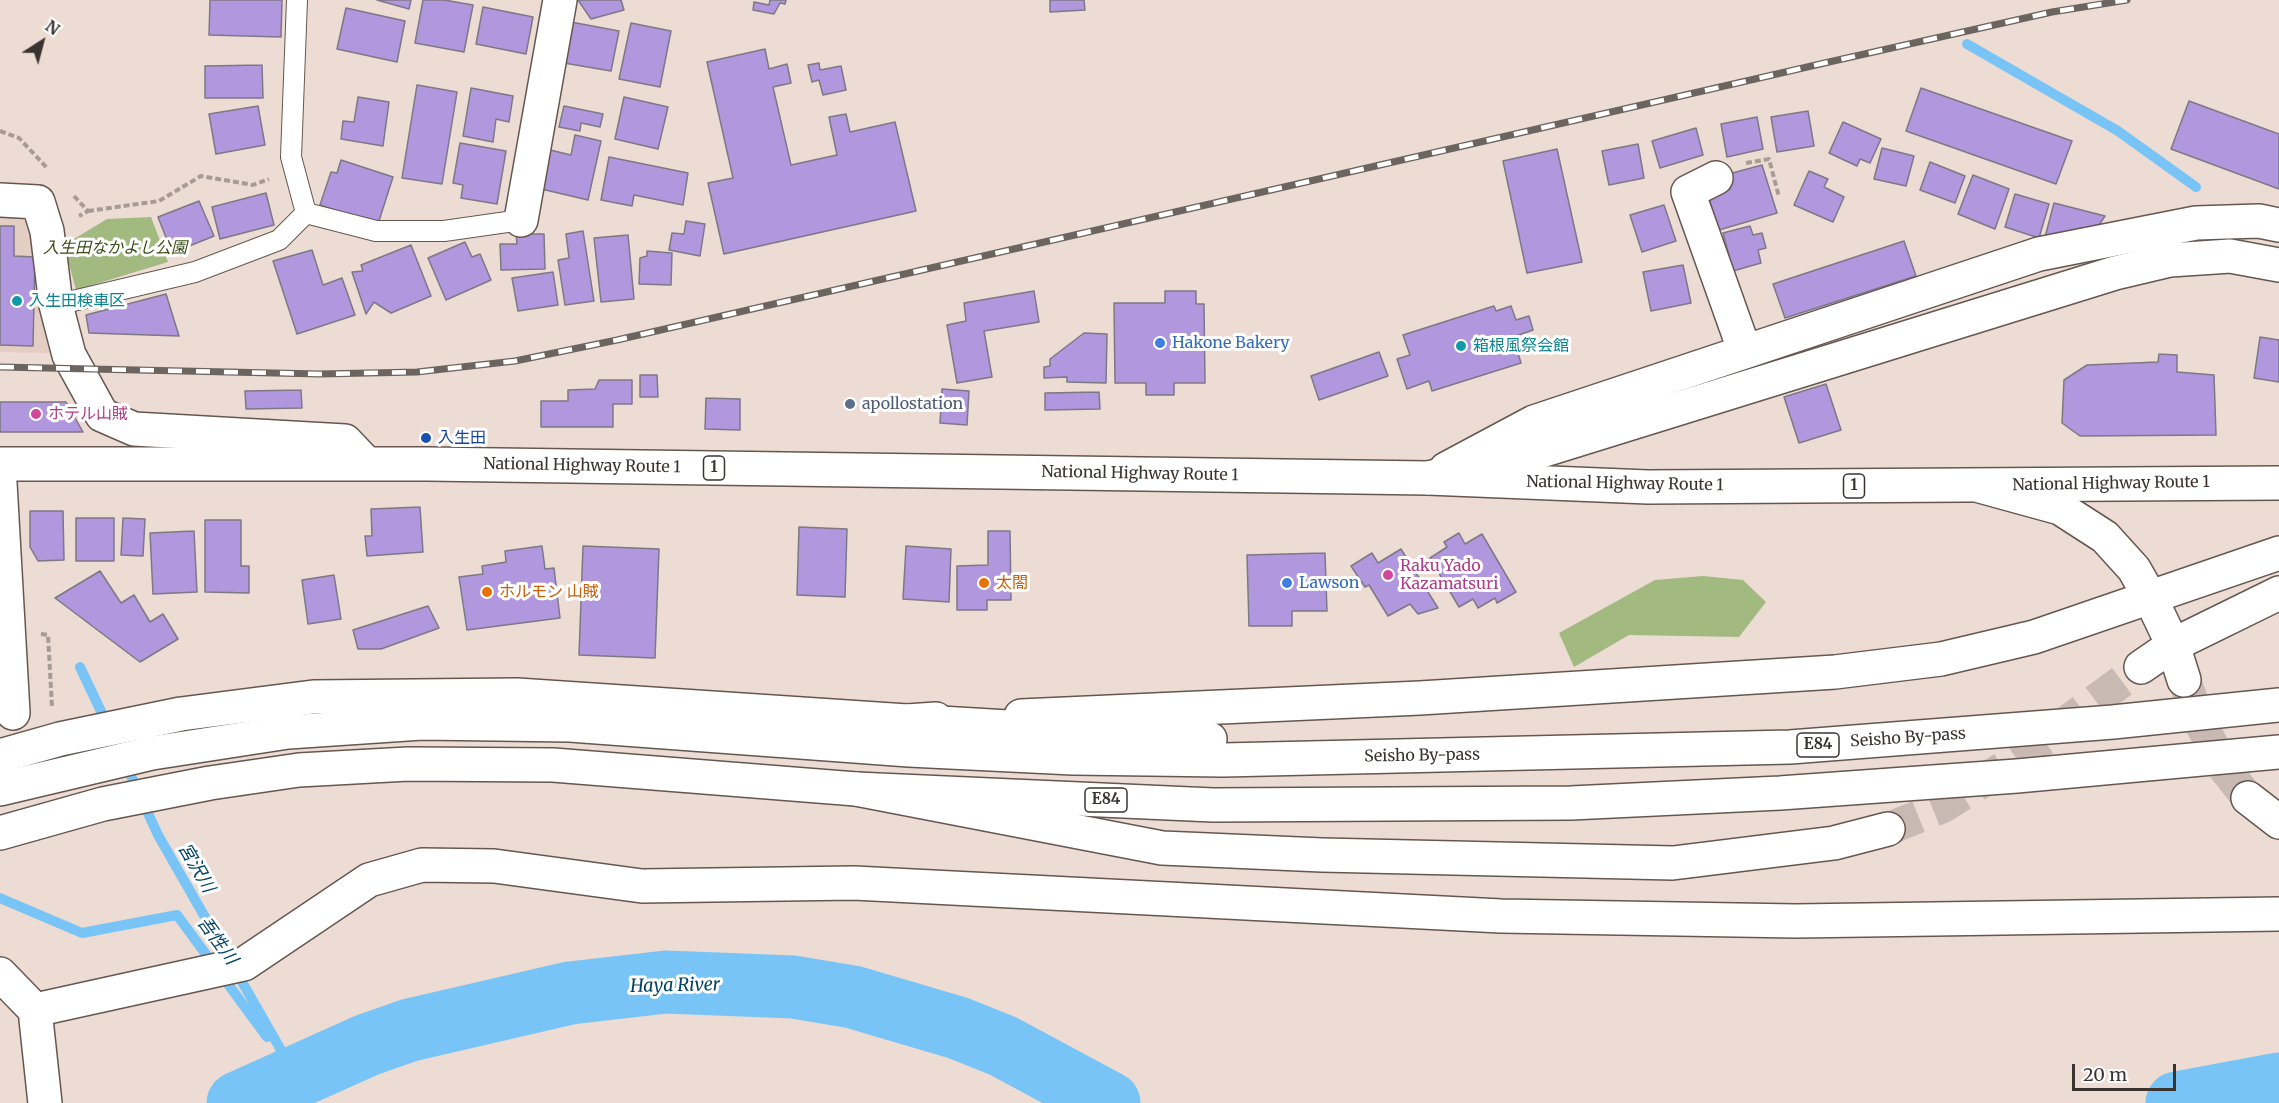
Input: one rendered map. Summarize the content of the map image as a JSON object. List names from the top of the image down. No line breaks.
{"streets":{"main road":["National Highway Route 1","1","Seisho By-pass","E84"]},"water":["宮沢川","吾性川","Haya River"],"parks":["入生田なかよし公園"],"places":["入生田検車区","Hakone Bakery","箱根風祭会館","apollostation","ホテル山賊","入生田","Raku Yado Kazamatsuri","太閤","Lawson","ホルモン 山賊"],"scale_bar":"20 m","north":"top right"}
